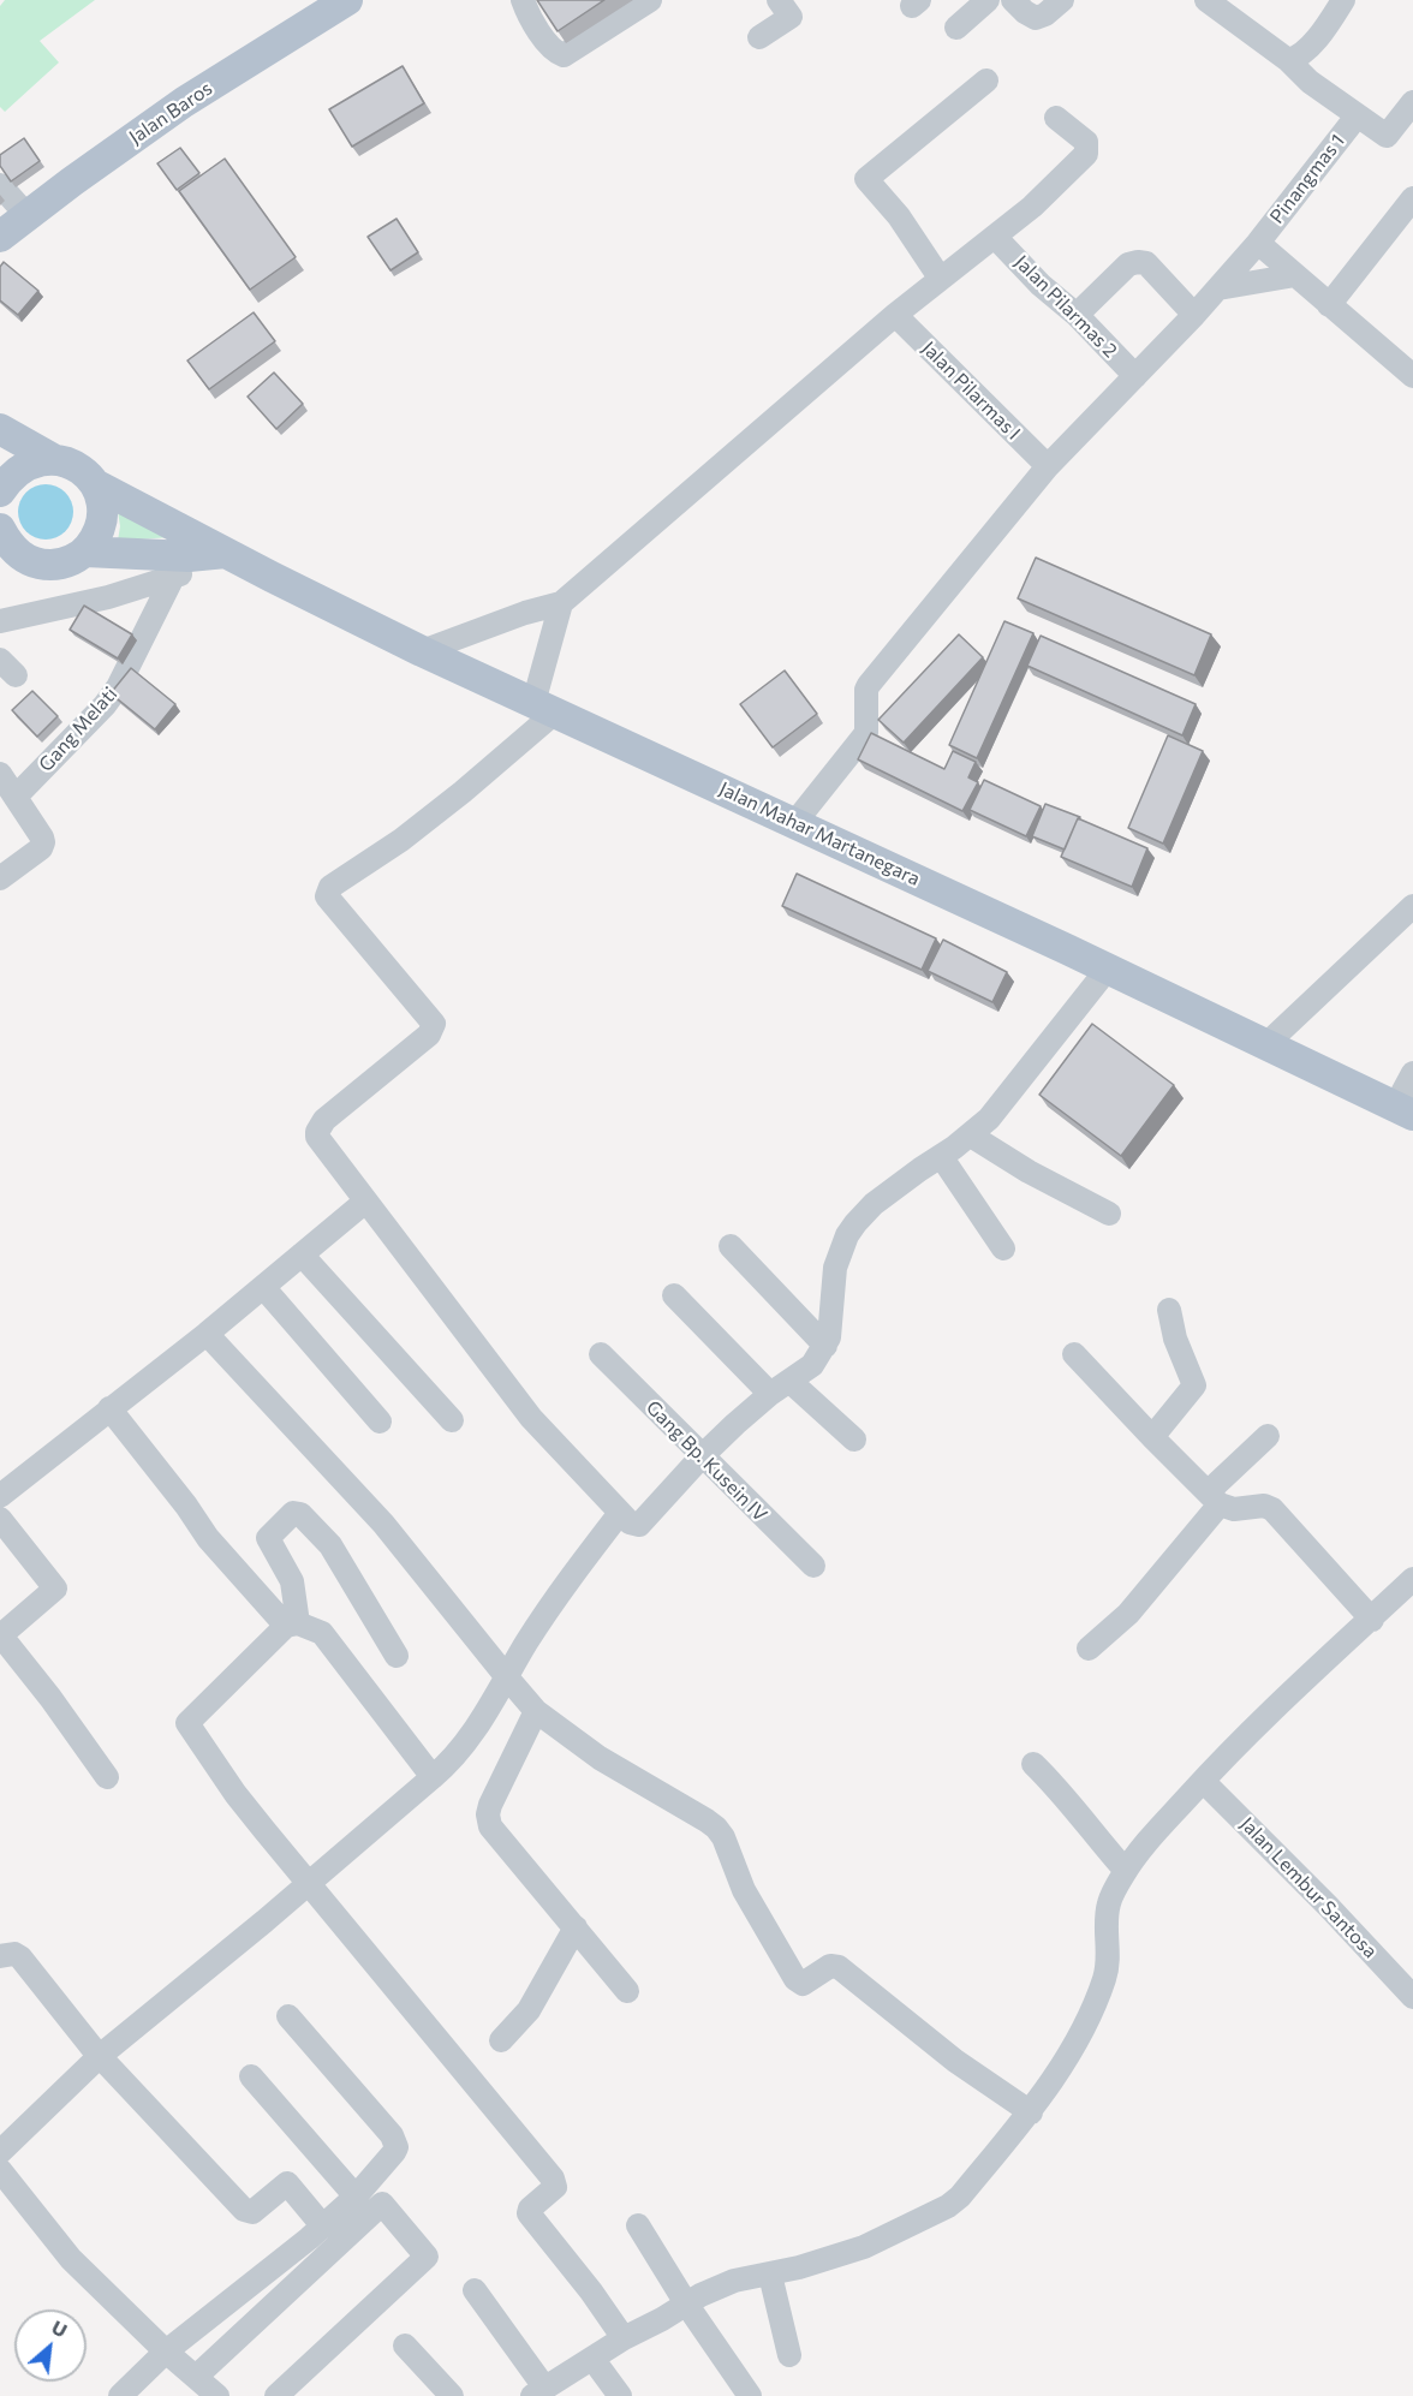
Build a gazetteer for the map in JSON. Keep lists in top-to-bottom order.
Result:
{
  "streets": {
    "main road": ["Jalan Baros", "Jalan Mahar Martanegara"],
    "street": [
      "Pinangmas 1",
      "Jalan Pilarmas 2",
      "Jalan Pilarmas I",
      "Gang Melati",
      "Gang Bp. Kusein IV",
      "Jalan Lembur Santosa"
    ]
  },
  "crossings": [
    ["Pinangmas 1", "Jalan Pilarmas 2"],
    ["Pinangmas 1", "Jalan Pilarmas I"],
    ["Pinangmas 1", "Jalan Mahar Martanegara"]
  ],
  "north": "top right"
}
